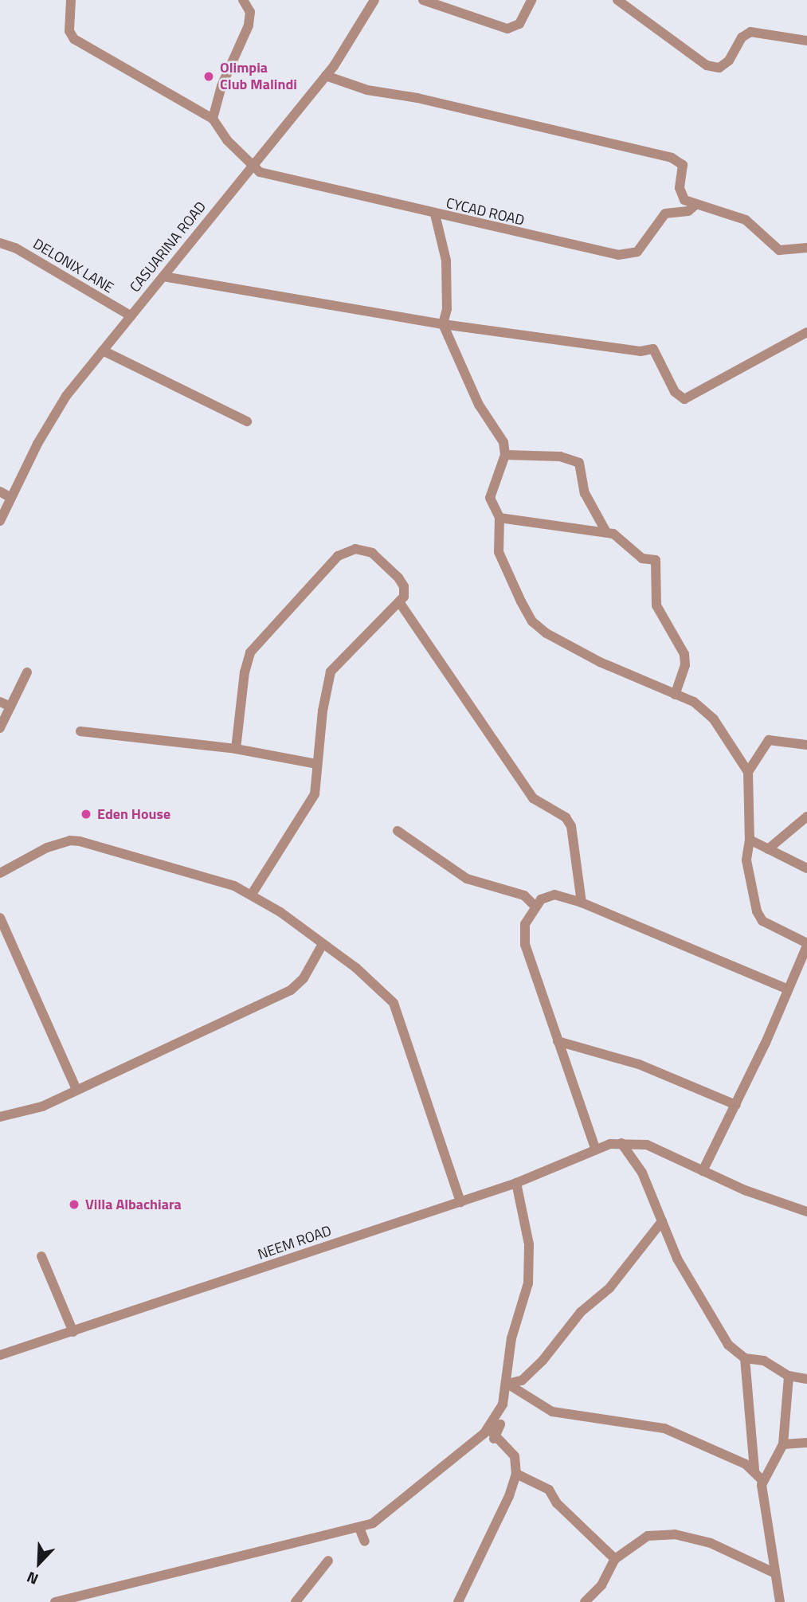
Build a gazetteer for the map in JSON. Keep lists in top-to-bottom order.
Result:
{
  "streets": {
    "street": [
      "CYCAD ROAD",
      "CASUARINA ROAD",
      "DELONIX LANE",
      "NEEM ROAD"
    ]
  },
  "crossings": [
    ["CYCAD ROAD", "CASUARINA ROAD"],
    ["CASUARINA ROAD", "DELONIX LANE"]
  ],
  "places": ["Olimpia Club Malindi", "Eden House", "Villa Albachiara"],
  "north": "bottom left"
}
